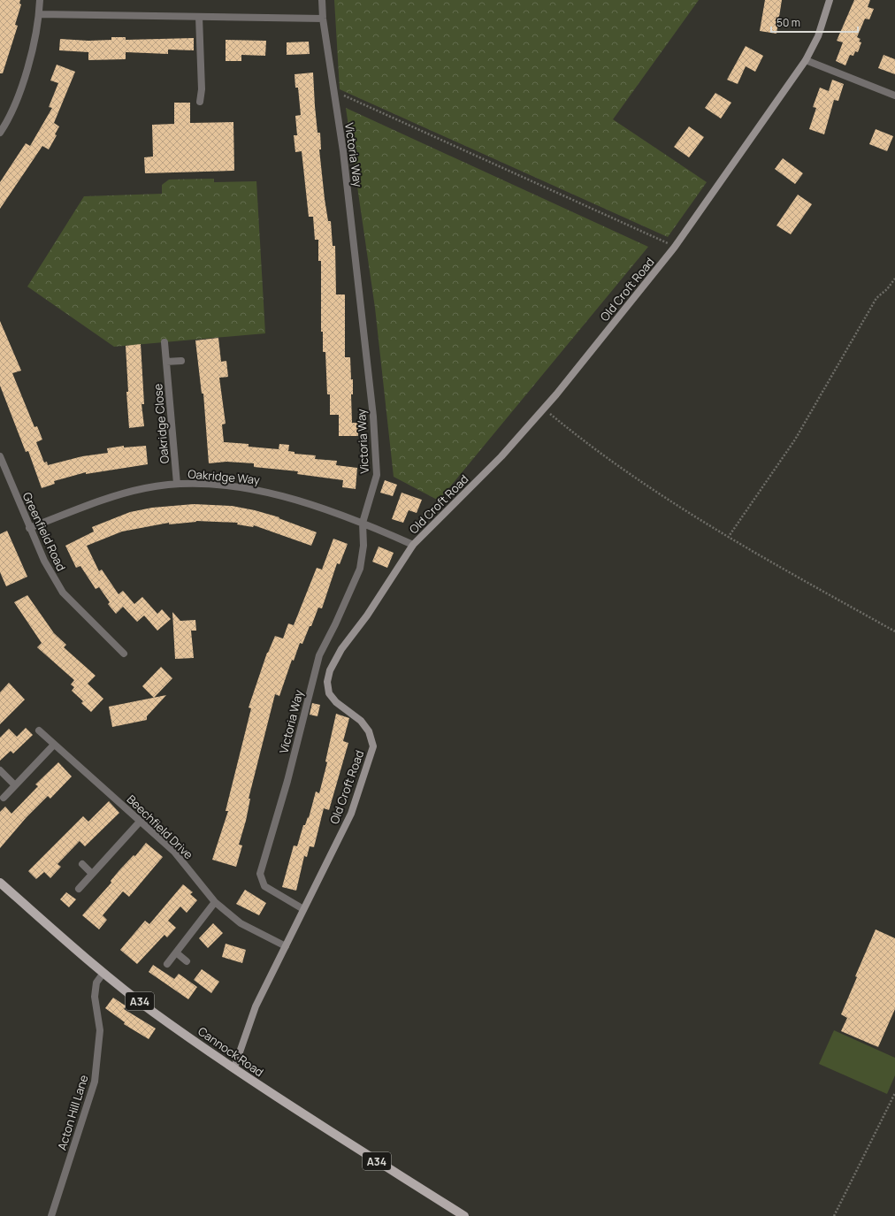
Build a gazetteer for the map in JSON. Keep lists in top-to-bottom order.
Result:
{
  "streets": {
    "main road": ["A34", "Cannock Road"],
    "street": [
      "Victoria Way",
      "Old Croft Road",
      "Oakridge Close",
      "Oakridge Way",
      "Greenfield Road",
      "Beechfield Drive",
      "Acton Hill Lane"
    ]
  },
  "crossings": [
    ["Victoria Way", "Old Croft Road"],
    ["Victoria Way", "Oakridge Way"],
    ["Old Croft Road", "Oakridge Way"],
    ["Old Croft Road", "Beechfield Drive"],
    ["Old Croft Road", "Cannock Road"],
    ["Oakridge Close", "Oakridge Way"],
    ["Oakridge Way", "Greenfield Road"],
    ["Cannock Road", "Acton Hill Lane"]
  ],
  "scale_bar": "50 m"
}
